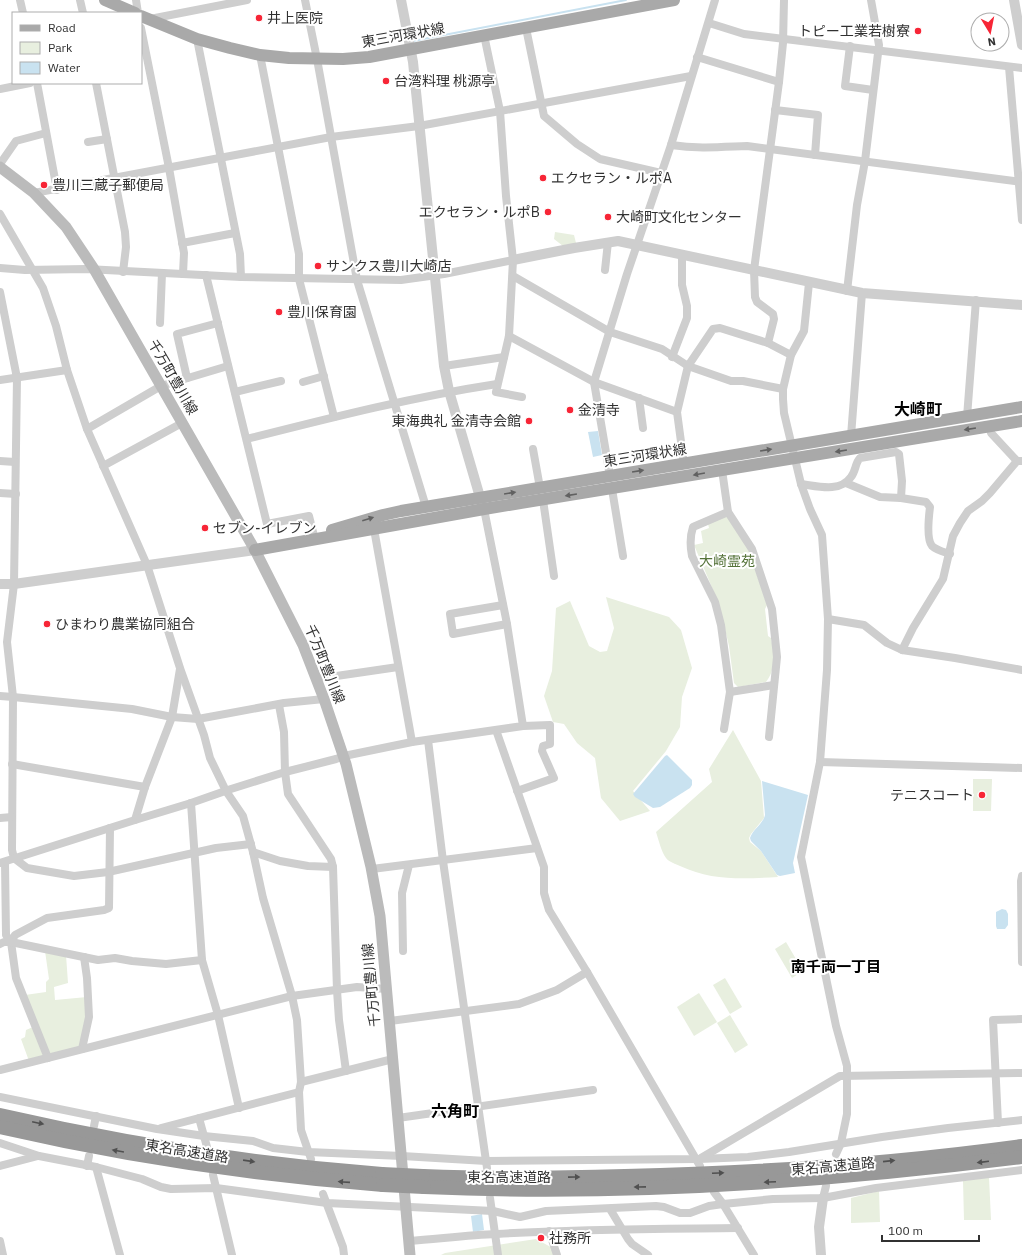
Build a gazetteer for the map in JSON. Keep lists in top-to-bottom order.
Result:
{
  "streets": {
    "highway": ["東名高速道路"],
    "main road": ["東三河環状線", "千万町豊川線"]
  },
  "crossings": [
    ["東三河環状線", "千万町豊川線"]
  ],
  "districts": ["大崎町", "南千両一丁目", "六角町"],
  "parks": ["大崎霊苑"],
  "places": [
    "井上医院",
    "トピー工業若樹寮",
    "台湾料理 桃源亭",
    "エクセラン・ルポA",
    "豊川三蔵子郵便局",
    "エクセラン・ルポB",
    "大崎町文化センター",
    "サンクス豊川大崎店",
    "豊川保育園",
    "金清寺",
    "東海典礼 金清寺会館",
    "セブン-イレブン",
    "ひまわり農業協同組合",
    "テニスコート",
    "社務所"
  ],
  "legend": ["Road", "Park", "Water"],
  "scale_bar": "100 m",
  "north": "bottom"
}
